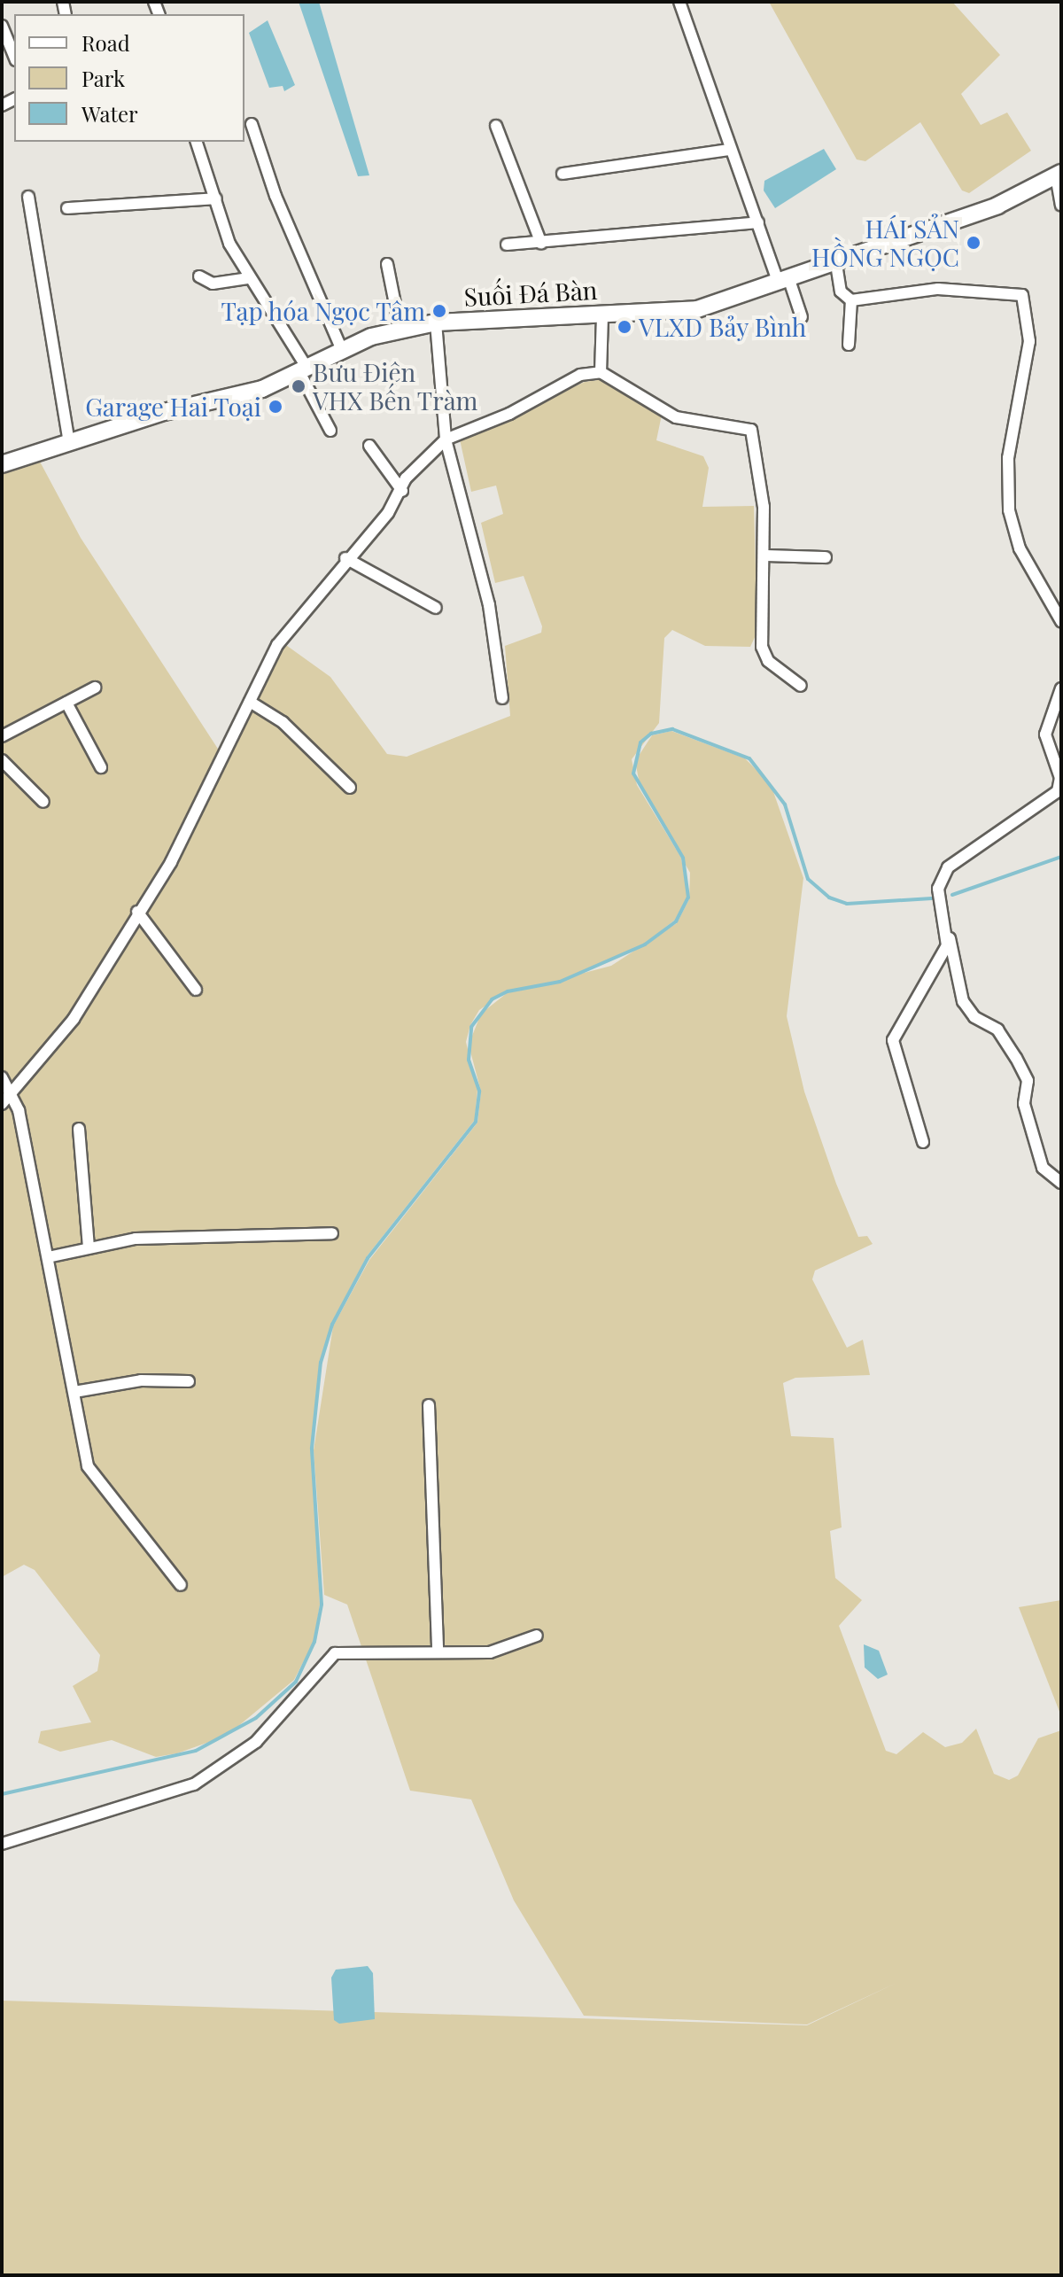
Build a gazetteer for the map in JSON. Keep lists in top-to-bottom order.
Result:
{
  "streets": {
    "street": ["Suối Đá Bàn"]
  },
  "places": [
    "HÁI SẢN HỒNG NGỌC",
    "Tạp hóa Ngọc Tâm",
    "VLXD Bảy Bình",
    "Bưu Điện VHX Bến Tràm",
    "Garage Hai Toại"
  ],
  "legend": ["Road", "Park", "Water"]
}
